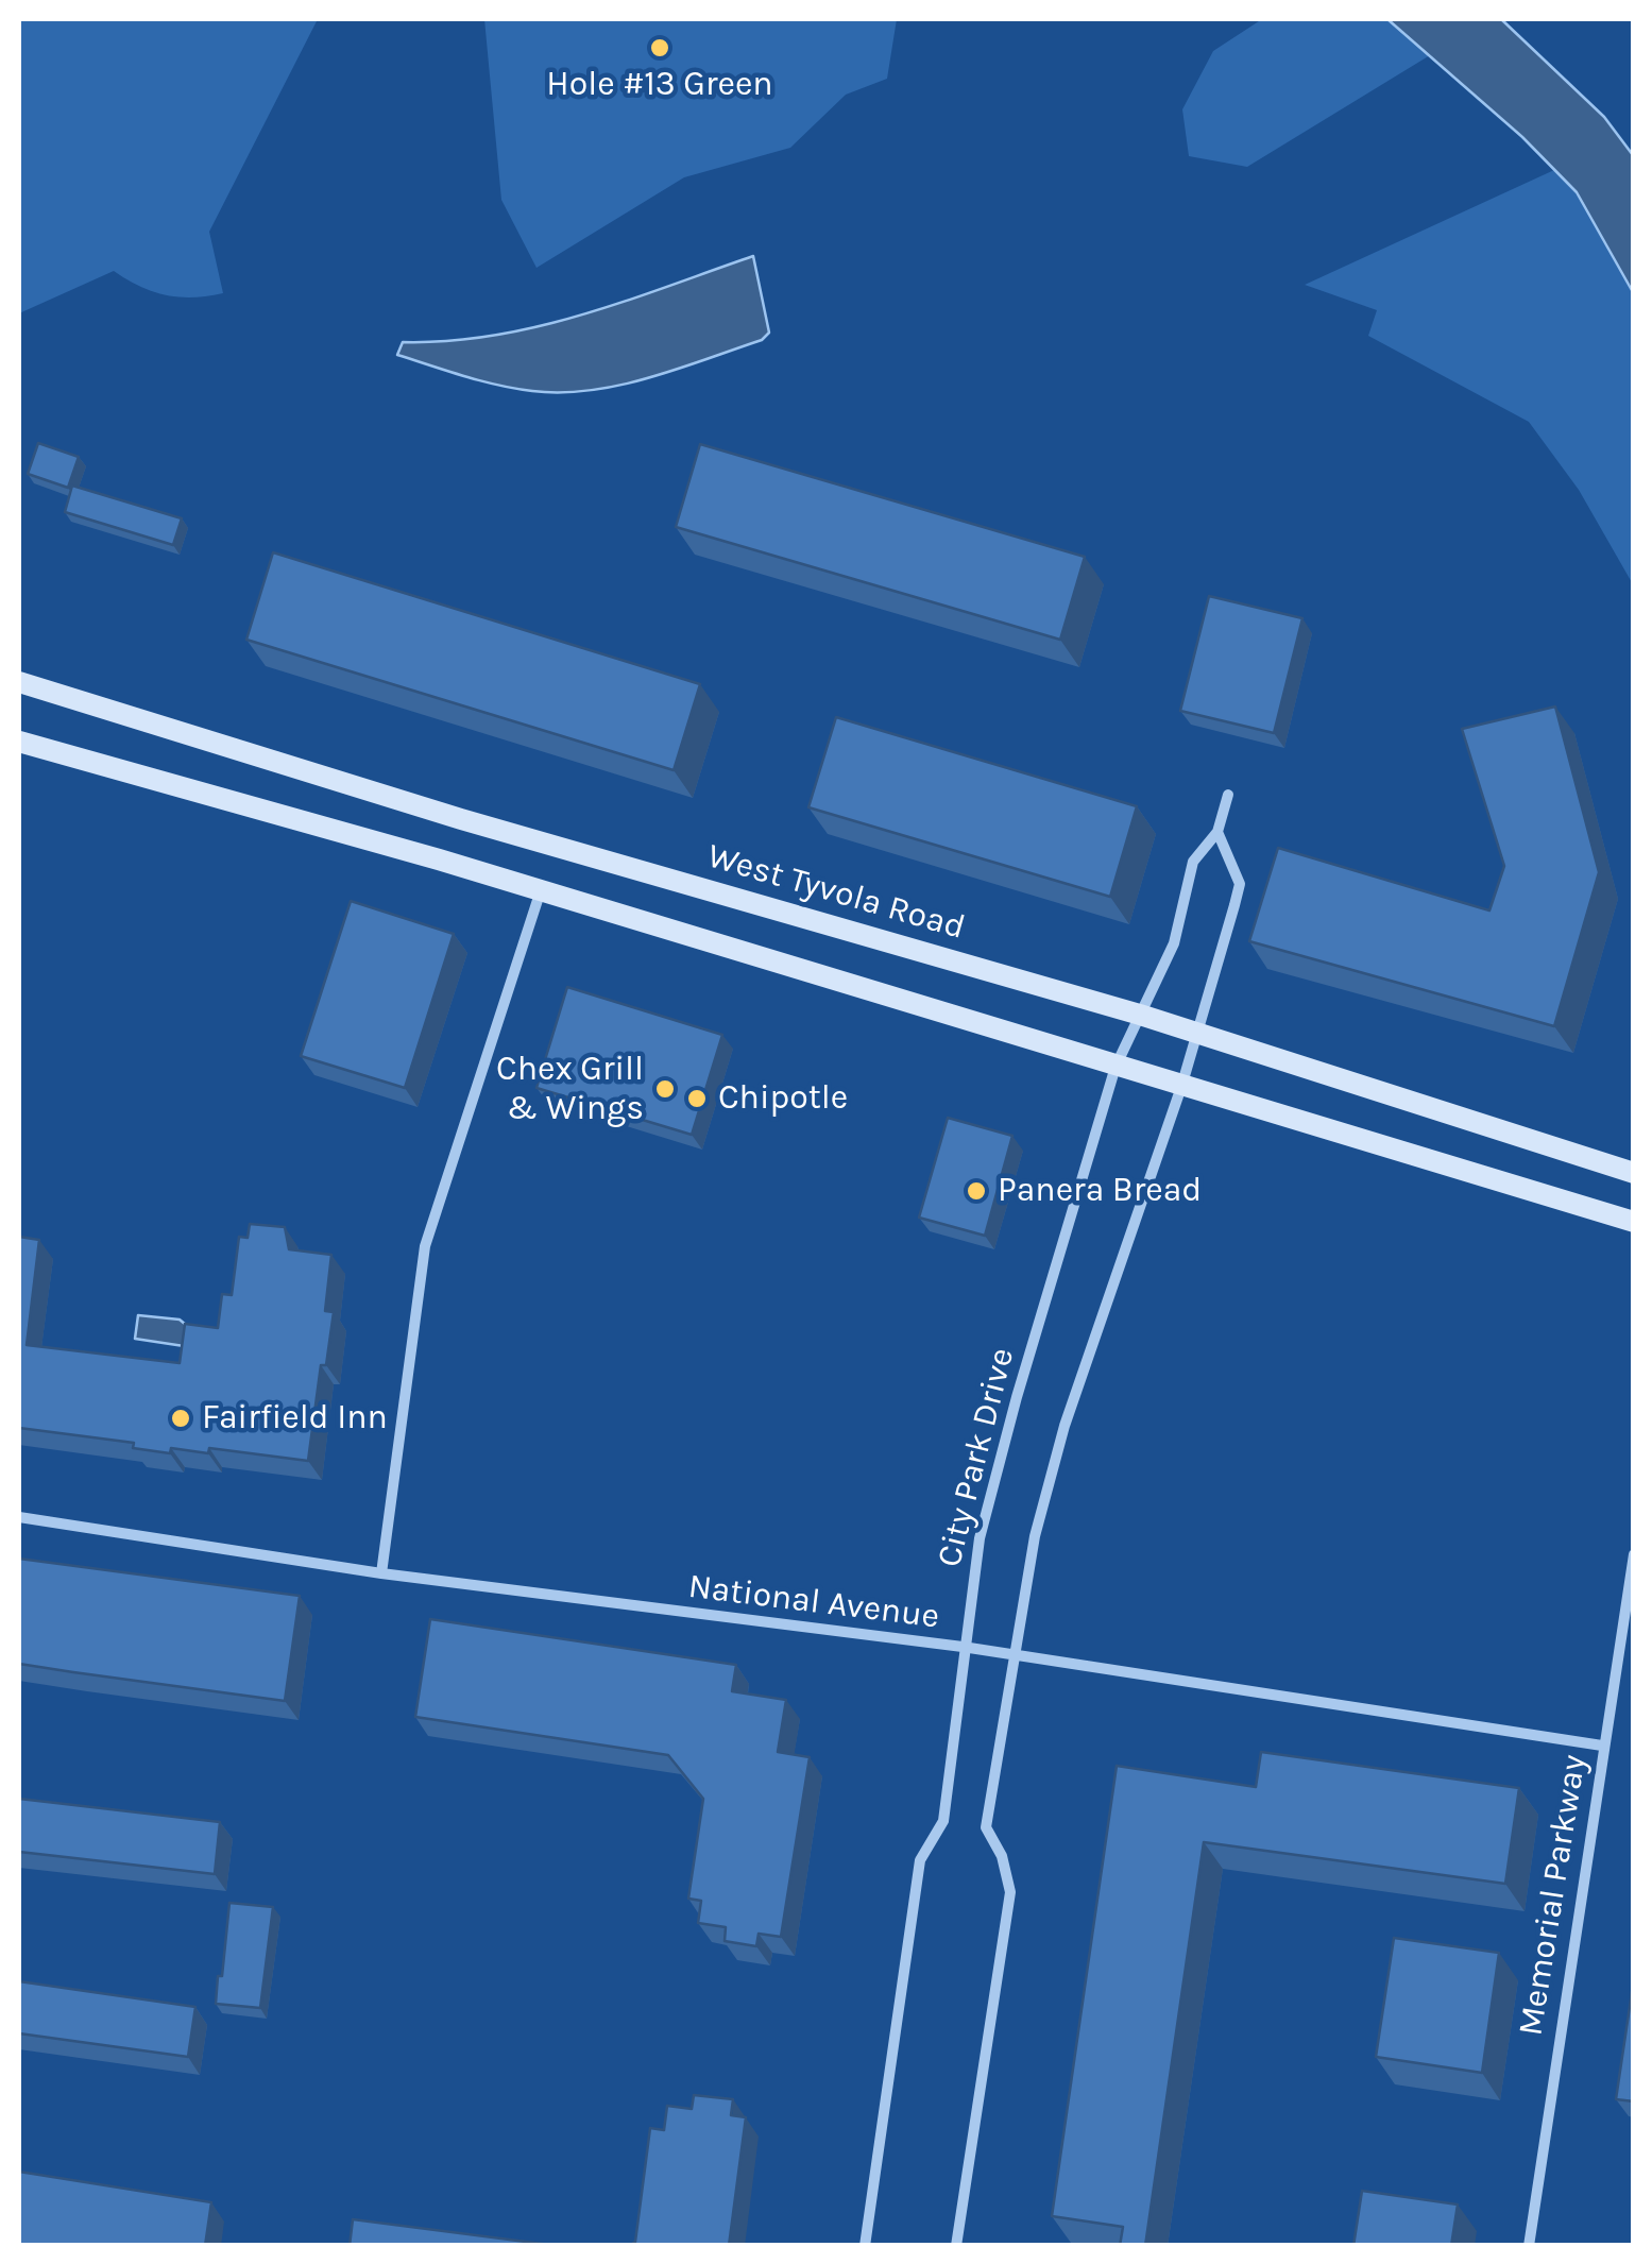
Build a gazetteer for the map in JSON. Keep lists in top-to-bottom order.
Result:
{
  "streets": {
    "main road": ["West Tyvola Road"],
    "street": ["City Park Drive", "National Avenue", "Memorial Parkway"]
  },
  "crossings": [
    ["West Tyvola Road", "City Park Drive"],
    ["City Park Drive", "National Avenue"],
    ["National Avenue", "Memorial Parkway"]
  ],
  "places": [
    "Hole #13 Green",
    "Chex Grill & Wings",
    "Chipotle",
    "Panera Bread",
    "Fairfield Inn"
  ]
}
